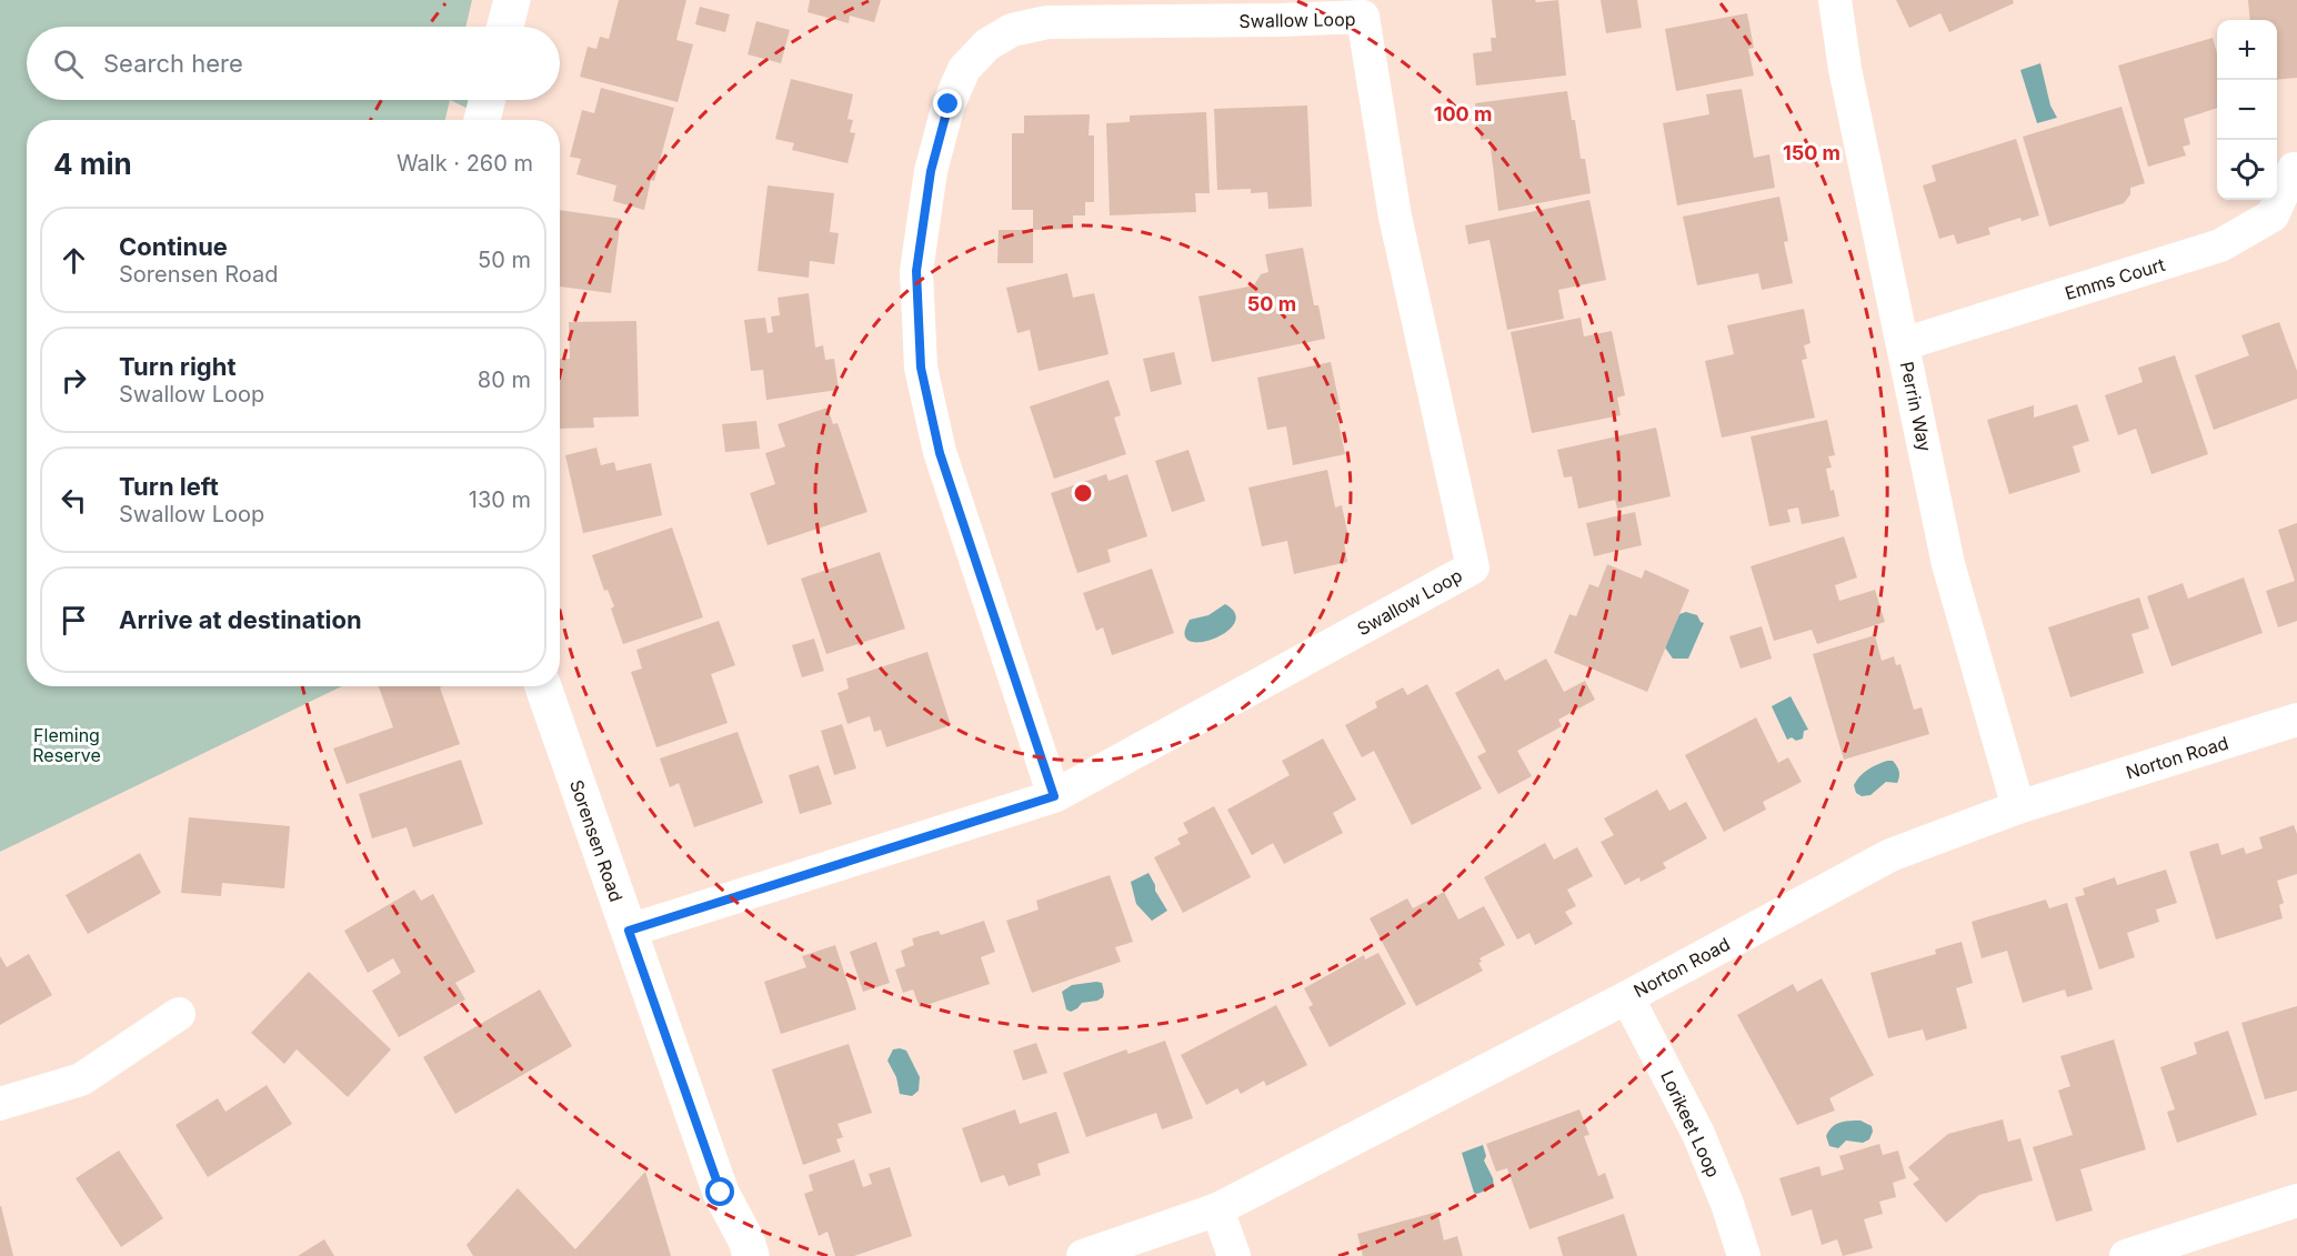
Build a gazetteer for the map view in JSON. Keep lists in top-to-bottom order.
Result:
{
  "streets": {
    "street": [
      "Swallow Loop",
      "Emms Court",
      "Perrin Way",
      "Norton Road",
      "Sorensen Road",
      "Lorikeet Loop"
    ]
  },
  "crossings": [
    ["Swallow Loop", "Sorensen Road"],
    ["Emms Court", "Perrin Way"],
    ["Perrin Way", "Norton Road"],
    ["Norton Road", "Lorikeet Loop"]
  ],
  "parks": ["Fleming Reserve"],
  "page": {
    "map_buttons": ["+", "−"],
    "search": "Search here",
    "heading": ["4 min", "Walk · 260 m"],
    "list": [
      ["Continue", "Sorensen Road", "50 m"],
      ["Turn right", "Swallow Loop", "80 m"],
      ["Turn left", "Swallow Loop", "130 m"],
      "Arrive at destination"
    ]
  },
  "rings": ["100 m", "150 m", "50 m"]
}
